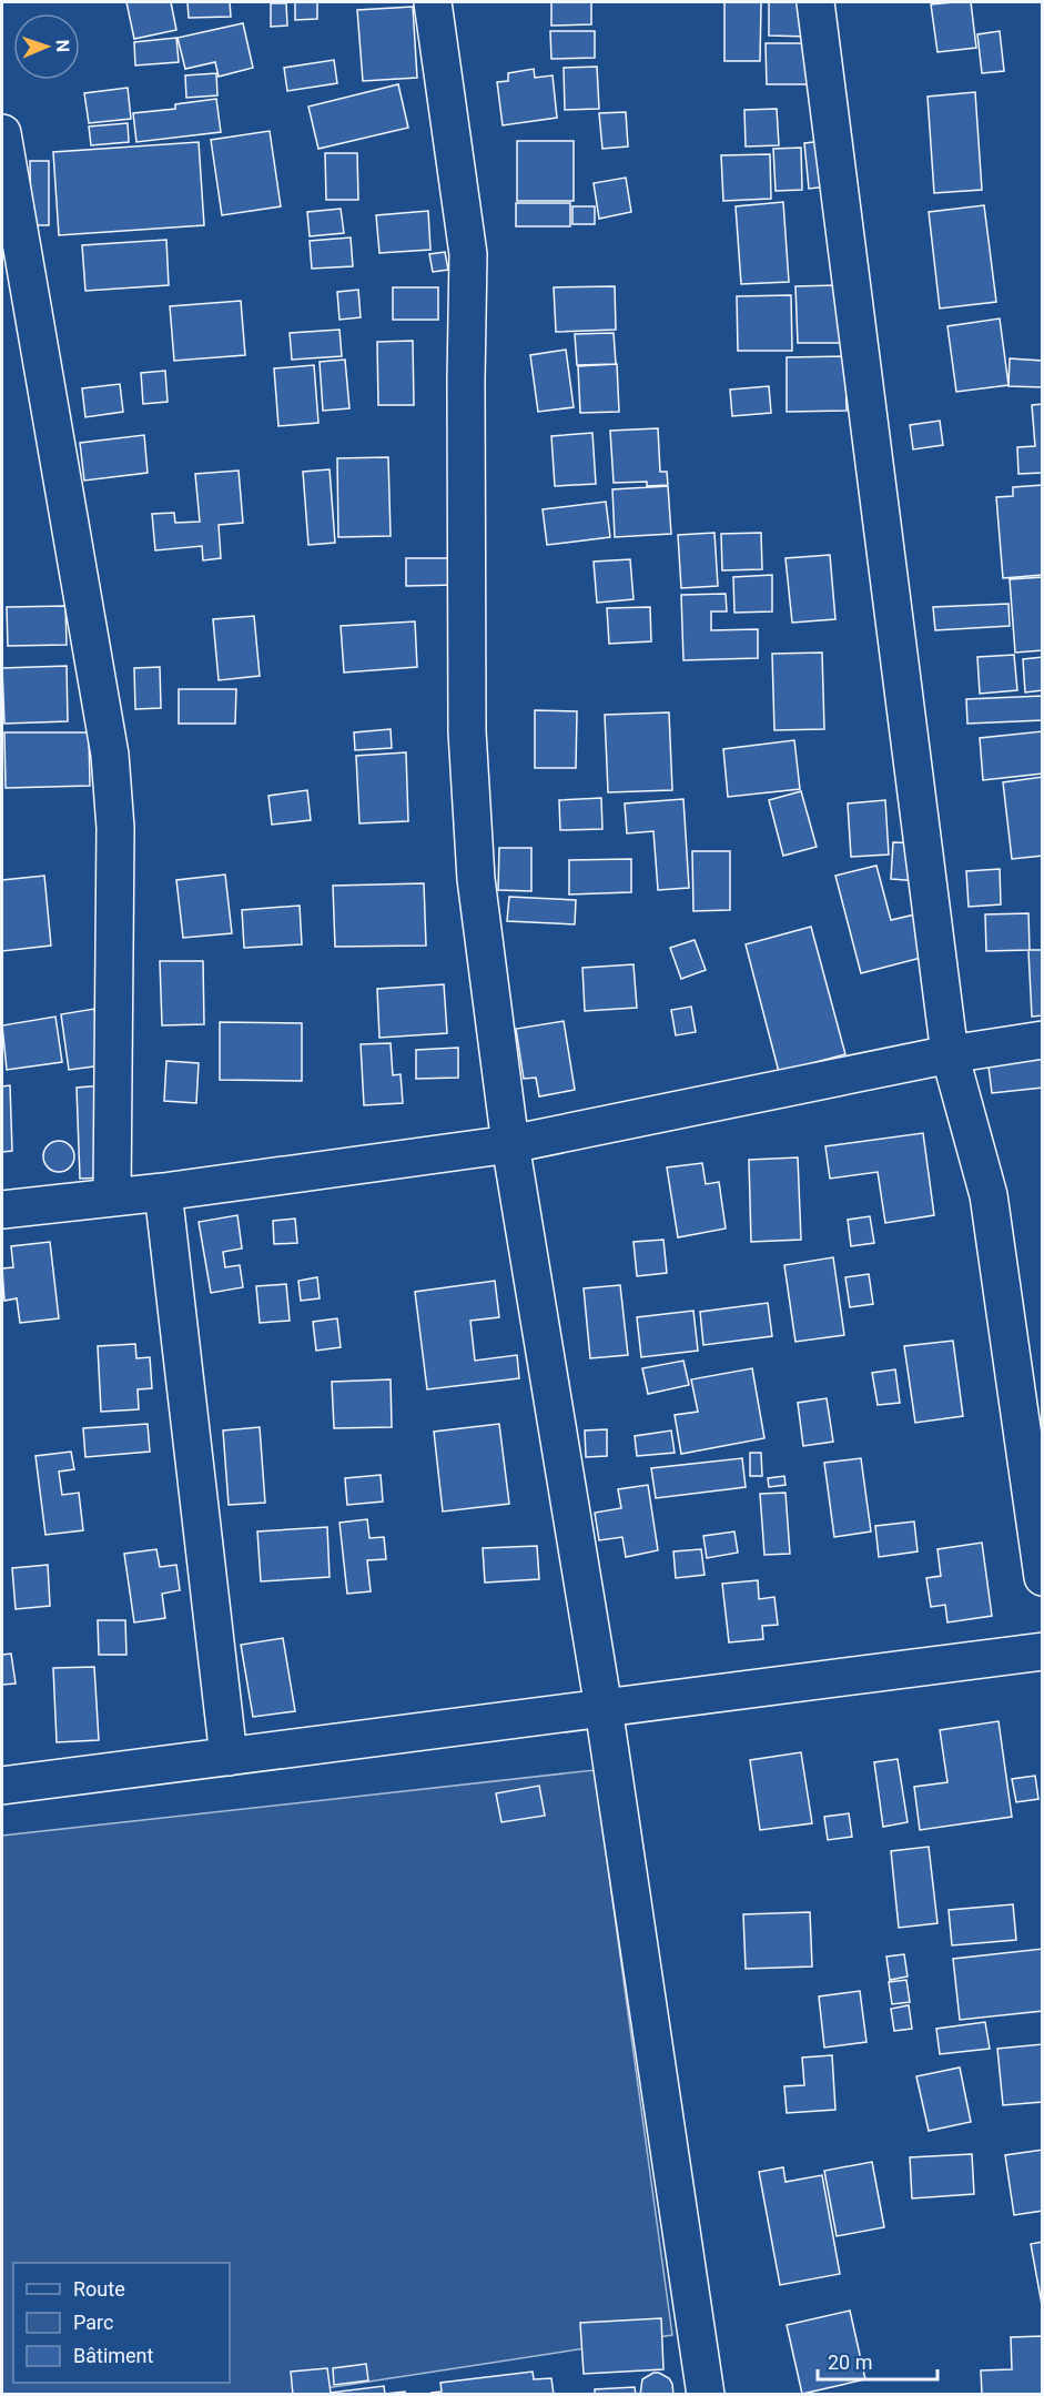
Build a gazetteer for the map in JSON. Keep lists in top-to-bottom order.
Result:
{
  "legend": ["Route", "Parc", "Bâtiment"],
  "scale_bar": "20 m",
  "north": "right"
}
